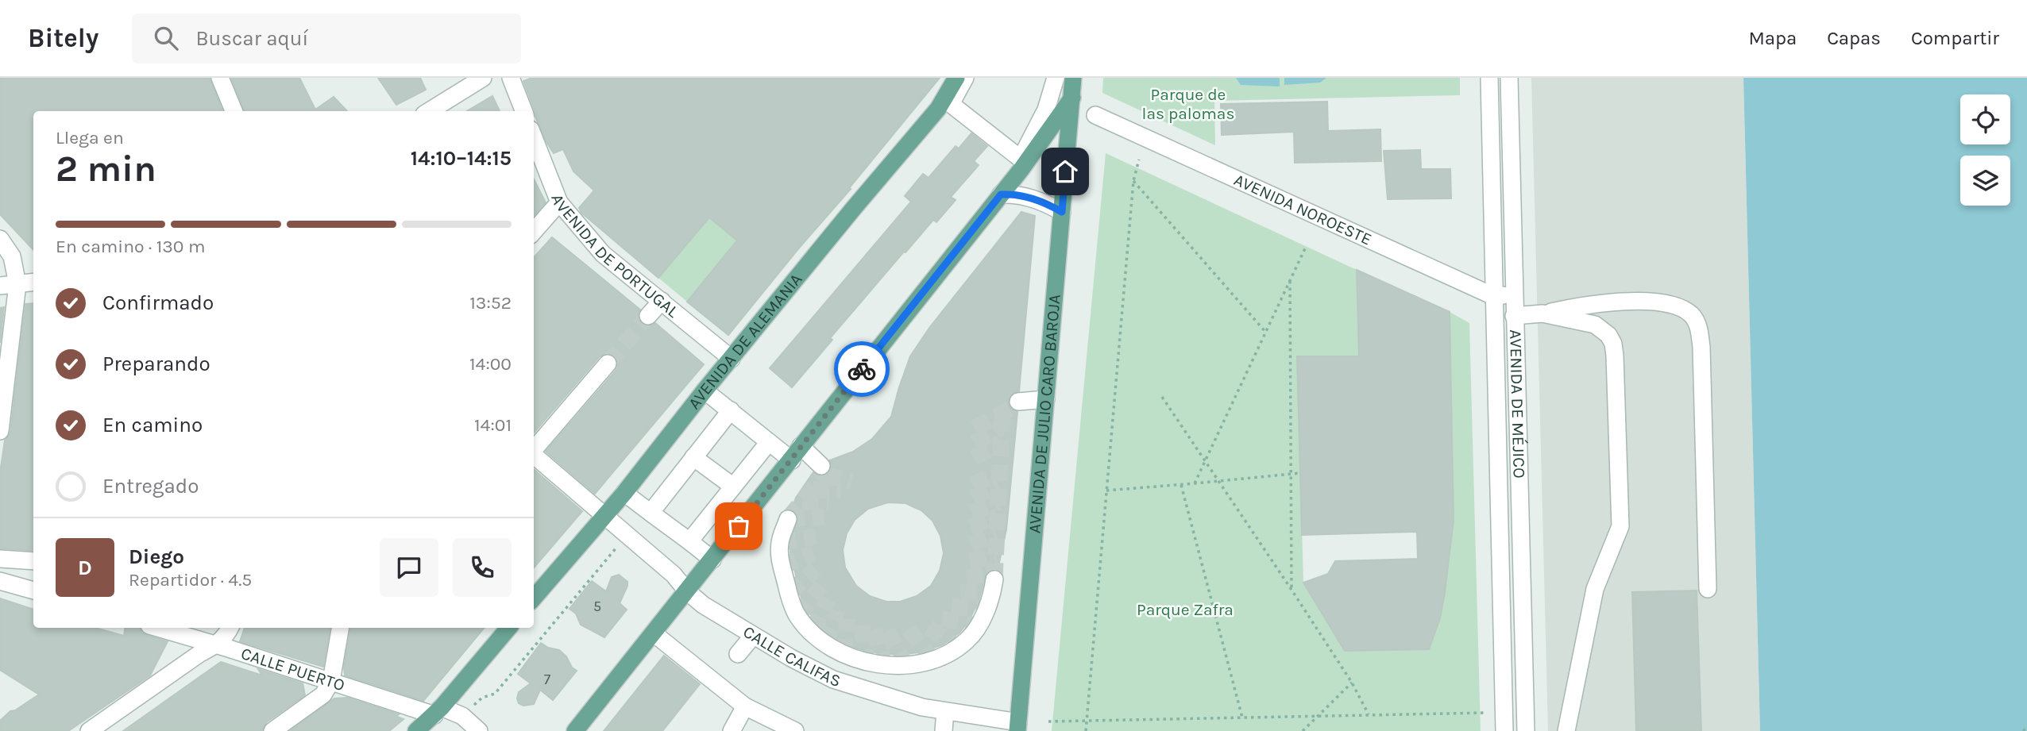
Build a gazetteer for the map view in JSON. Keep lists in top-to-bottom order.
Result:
{
  "streets": {
    "main road": ["AVENIDA DE ALEMANIA", "AVENIDA DE JULIO CARO BAROJA"],
    "street": [
      "AVENIDA NOROESTE",
      "AVENIDA DE PORTUGAL",
      "AVENIDA DE MÉJICO",
      "CALLE CALIFAS",
      "CALLE PUERTO"
    ]
  },
  "crossings": [
    ["AVENIDA NOROESTE", "AVENIDA DE MÉJICO"],
    ["AVENIDA DE PORTUGAL", "AVENIDA DE ALEMANIA"],
    ["AVENIDA DE ALEMANIA", "CALLE CALIFAS"],
    ["AVENIDA DE JULIO CARO BAROJA", "CALLE CALIFAS"]
  ],
  "parks": ["Parque de las palomas", "Parque Zafra"],
  "house_numbers": ["5", "7"],
  "page": {
    "header": "Bitely",
    "search": "Buscar aquí",
    "nav": ["Mapa", "Capas", "Compartir"],
    "heading": ["2 min", "Llega en", "14:10–14:15"],
    "panel": ["Diego", "Repartidor · 4.5"],
    "bar": "En camino · 130 m",
    "list": [
      ["Confirmado", "13:52"],
      ["Preparando", "14:00"],
      ["En camino", "14:01"],
      "Entregado"
    ],
    "round": "D"
  }
}
